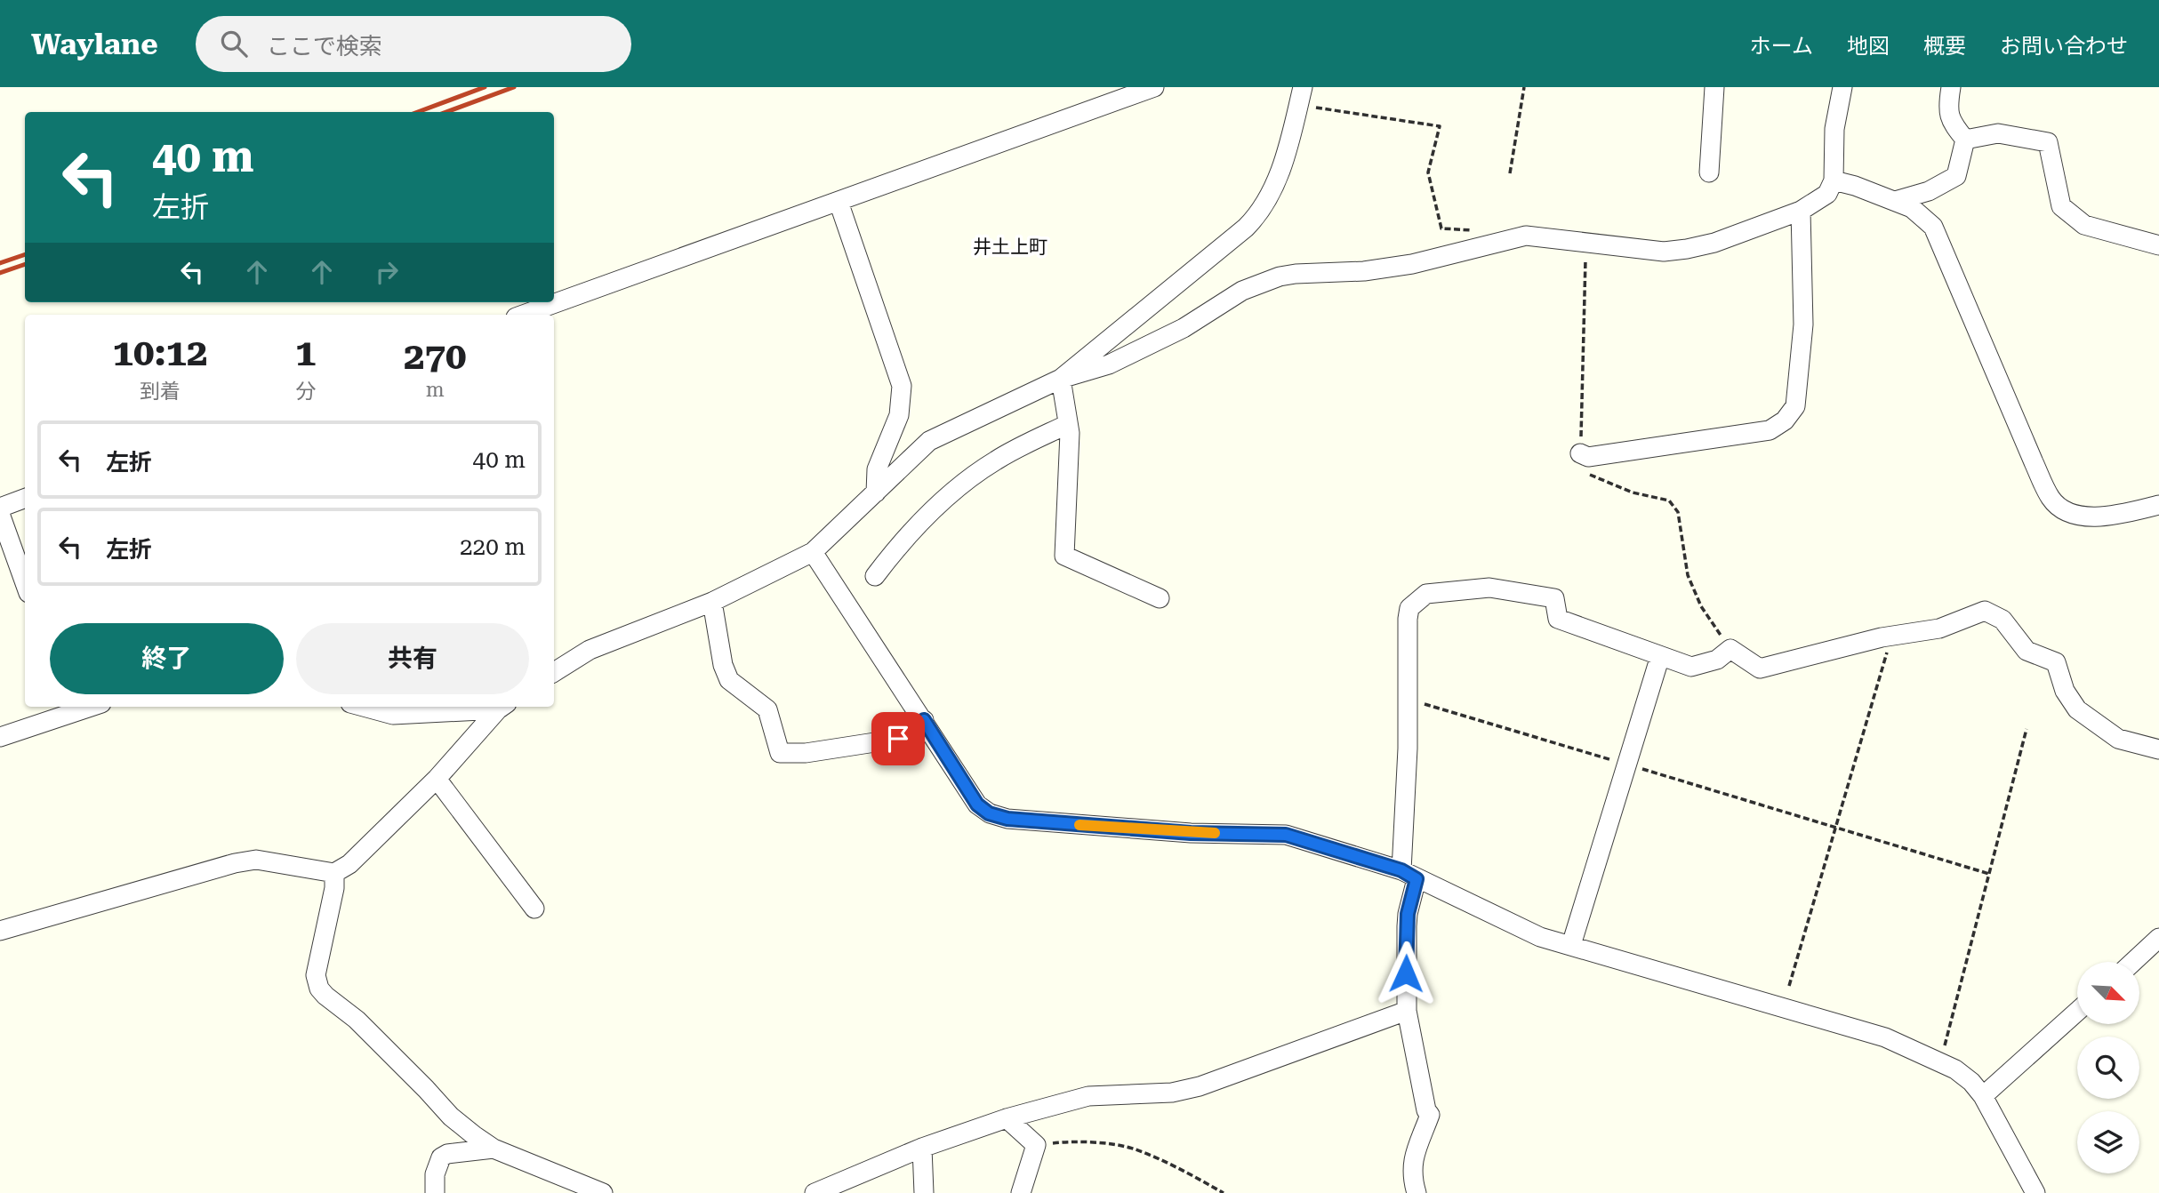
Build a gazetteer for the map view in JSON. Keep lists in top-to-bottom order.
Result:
{
  "districts": ["井土上町"],
  "north": "bottom right",
  "page": {
    "header": "Waylane",
    "search": "ここで検索",
    "nav": [
      "ホーム",
      "地図",
      "概要",
      "お問い合わせ"
    ],
    "turn": ["40 m", "左折"],
    "eta": [
      "10:12",
      "到着",
      "1",
      "分",
      "270",
      "m"
    ],
    "list": [
      {
        "name": "左折",
        "value": "40 m"
      },
      {
        "name": "左折",
        "value": "220 m"
      }
    ],
    "buttons": ["終了", "共有"]
  }
}
